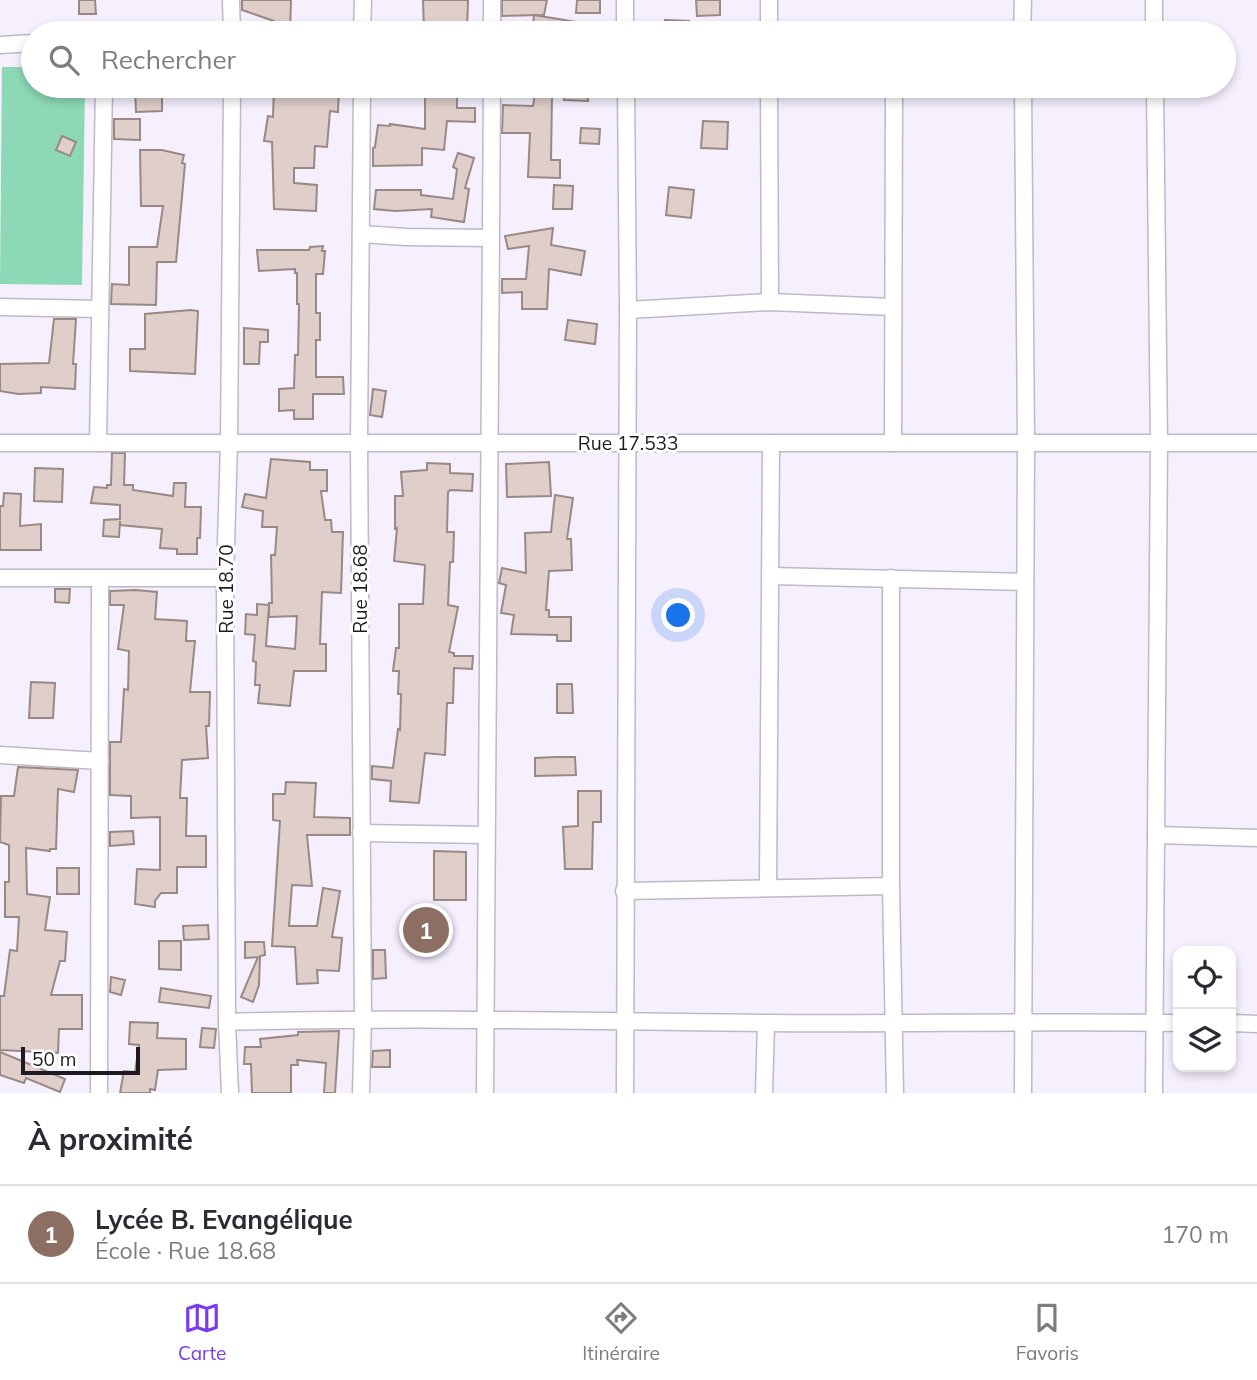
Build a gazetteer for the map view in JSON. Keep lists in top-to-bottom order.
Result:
{
  "streets": {
    "street": ["Rue 17.533", "Rue 18.70", "Rue 18.68"]
  },
  "crossings": [
    ["Rue 17.533", "Rue 18.70"],
    ["Rue 17.533", "Rue 18.68"]
  ],
  "scale_bar": "50 m",
  "page": {
    "search": "Rechercher",
    "pins": "1",
    "scale": "50 m",
    "heading": "À proximité",
    "list": [
      {
        "mark": "1",
        "name": "Lycée B. Evangélique",
        "note": "École · Rue 18.68",
        "value": "170 m"
      }
    ],
    "nav": ["Carte", "Itinéraire", "Favoris"]
  }
}
